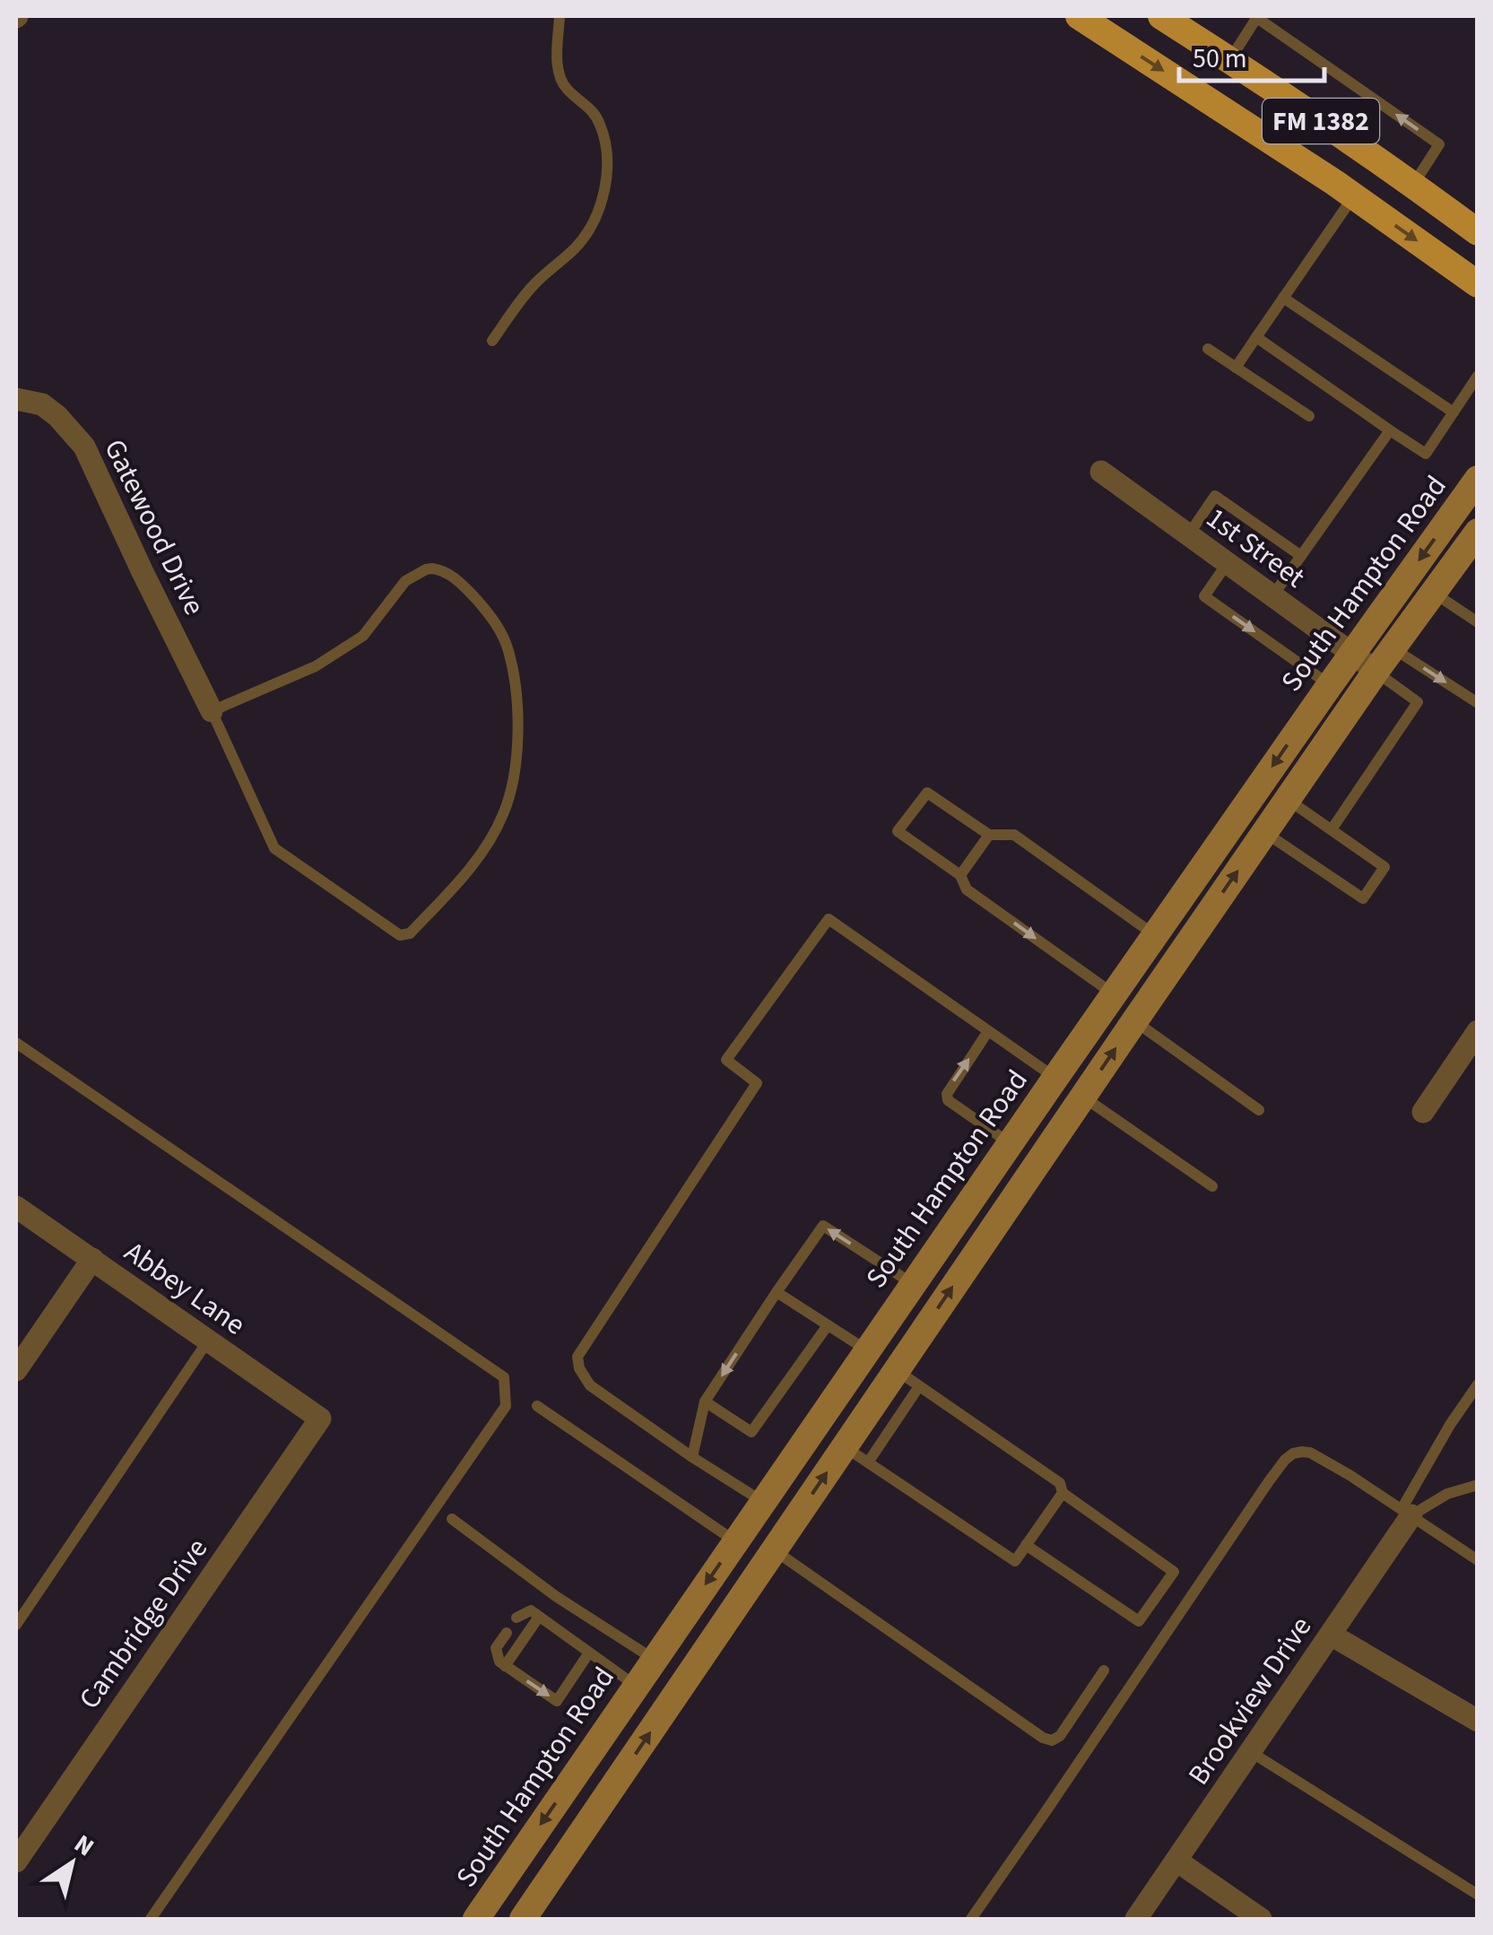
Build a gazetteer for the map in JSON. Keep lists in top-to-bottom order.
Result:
{
  "streets": {
    "main road": ["FM 1382", "South Hampton Road"],
    "street": [
      "Gatewood Drive",
      "1st Street",
      "Abbey Lane",
      "Cambridge Drive",
      "Brookview Drive"
    ]
  },
  "crossings": [
    ["1st Street", "South Hampton Road"],
    ["Abbey Lane", "Cambridge Drive"]
  ],
  "scale_bar": "50 m",
  "north": "top right"
}
